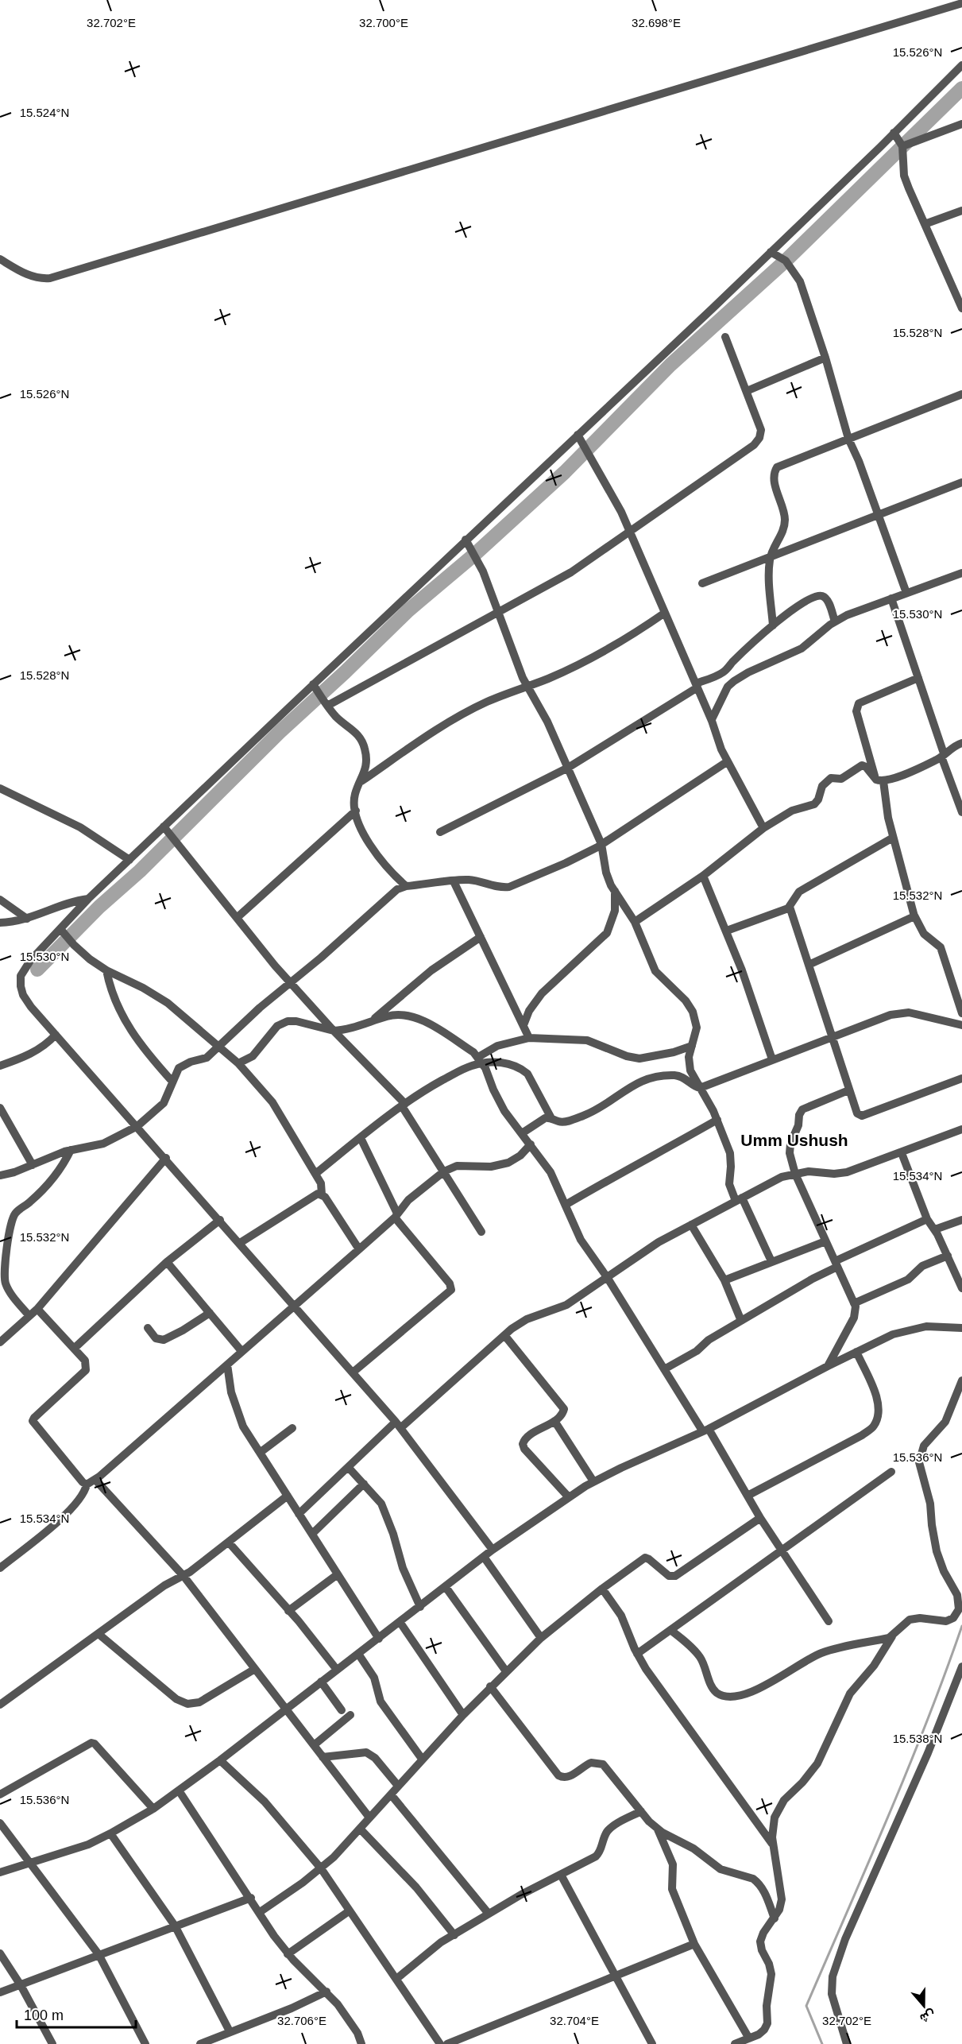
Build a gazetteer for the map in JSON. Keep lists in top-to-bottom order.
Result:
{
  "districts": ["Umm Ushush"],
  "scale_bar": "100 m",
  "north": "bottom",
  "coordinates": [
    "32.700°E",
    "32.698°E",
    "32.702°E",
    "15.526°N",
    "15.524°N",
    "15.528°N",
    "15.530°N",
    "15.532°N",
    "15.534°N",
    "15.536°N",
    "15.538°N",
    "32.706°E",
    "32.704°E"
  ]
}
